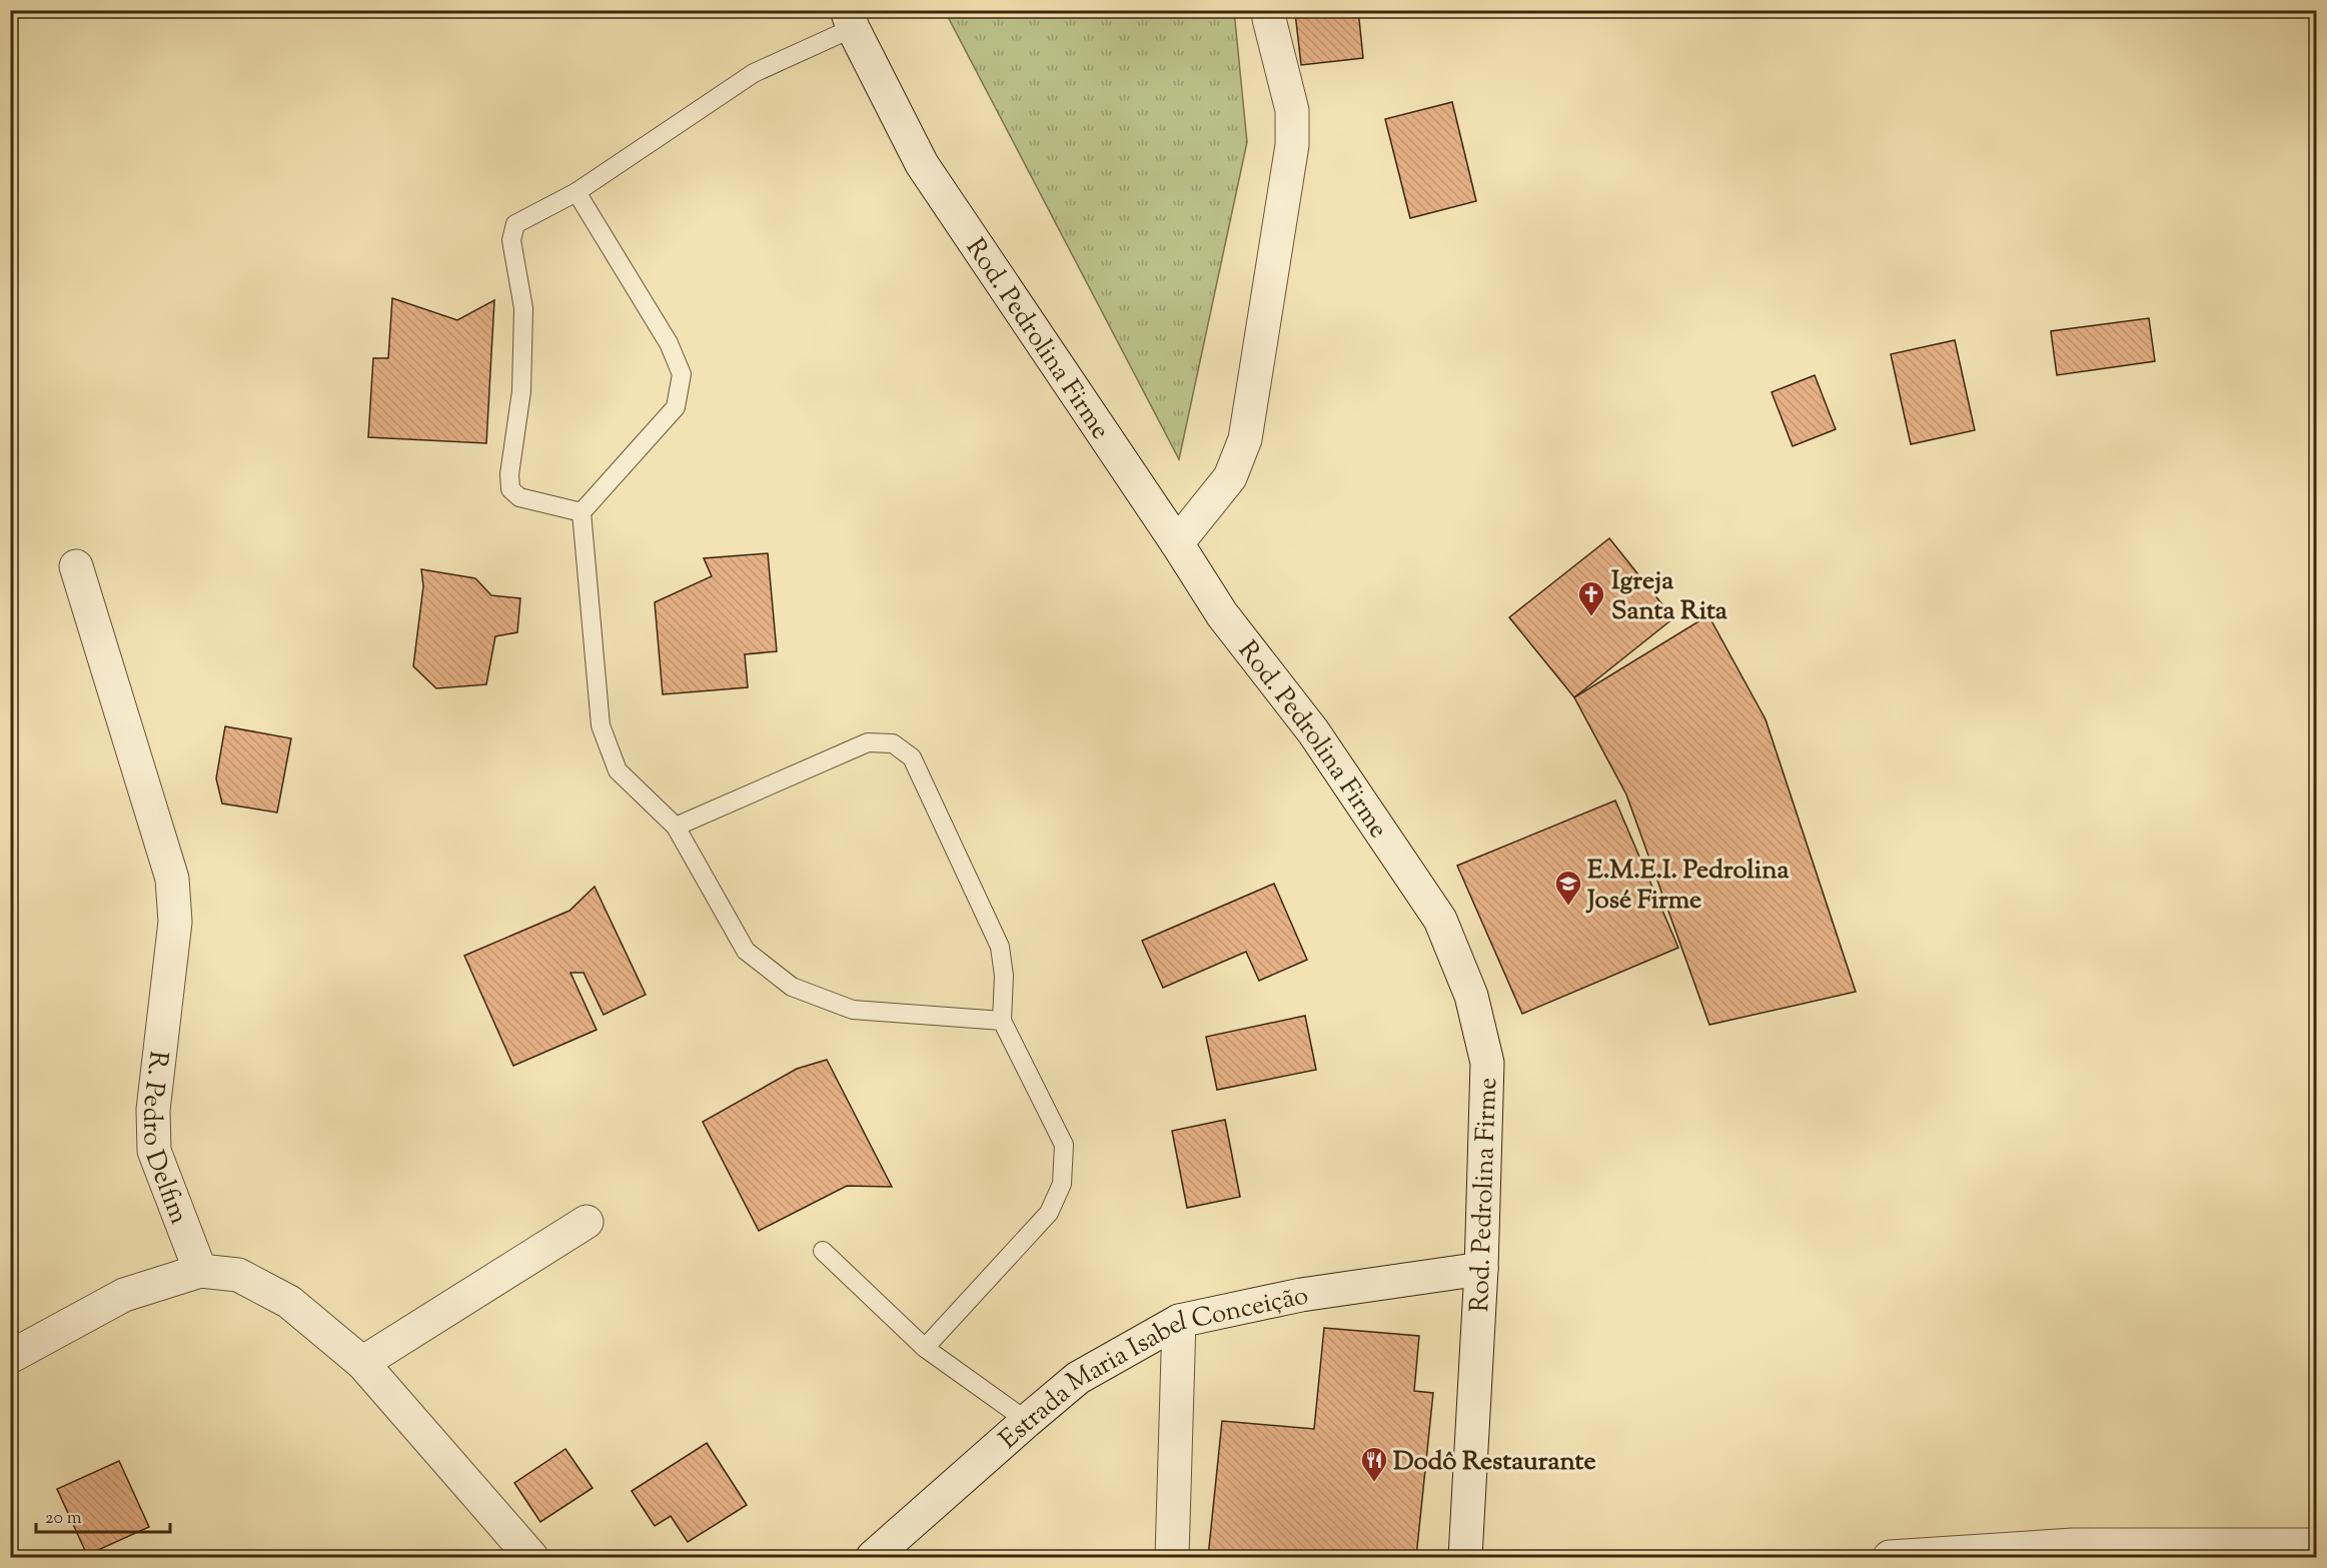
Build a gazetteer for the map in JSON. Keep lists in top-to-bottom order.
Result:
{
  "streets": {
    "street": ["Rod. Pedrolina Firme", "R. Pedro Delfim", "Estrada Maria Isabel Conceição"]
  },
  "crossings": [
    ["Rod. Pedrolina Firme", "Estrada Maria Isabel Conceição"]
  ],
  "places": {
    "church": ["Igreja Santa Rita"],
    "school or university": ["E.M.E.I. Pedrolina José Firme"],
    "restaurant": ["Dodô Restaurante"]
  },
  "scale_bar": "20 m"
}
